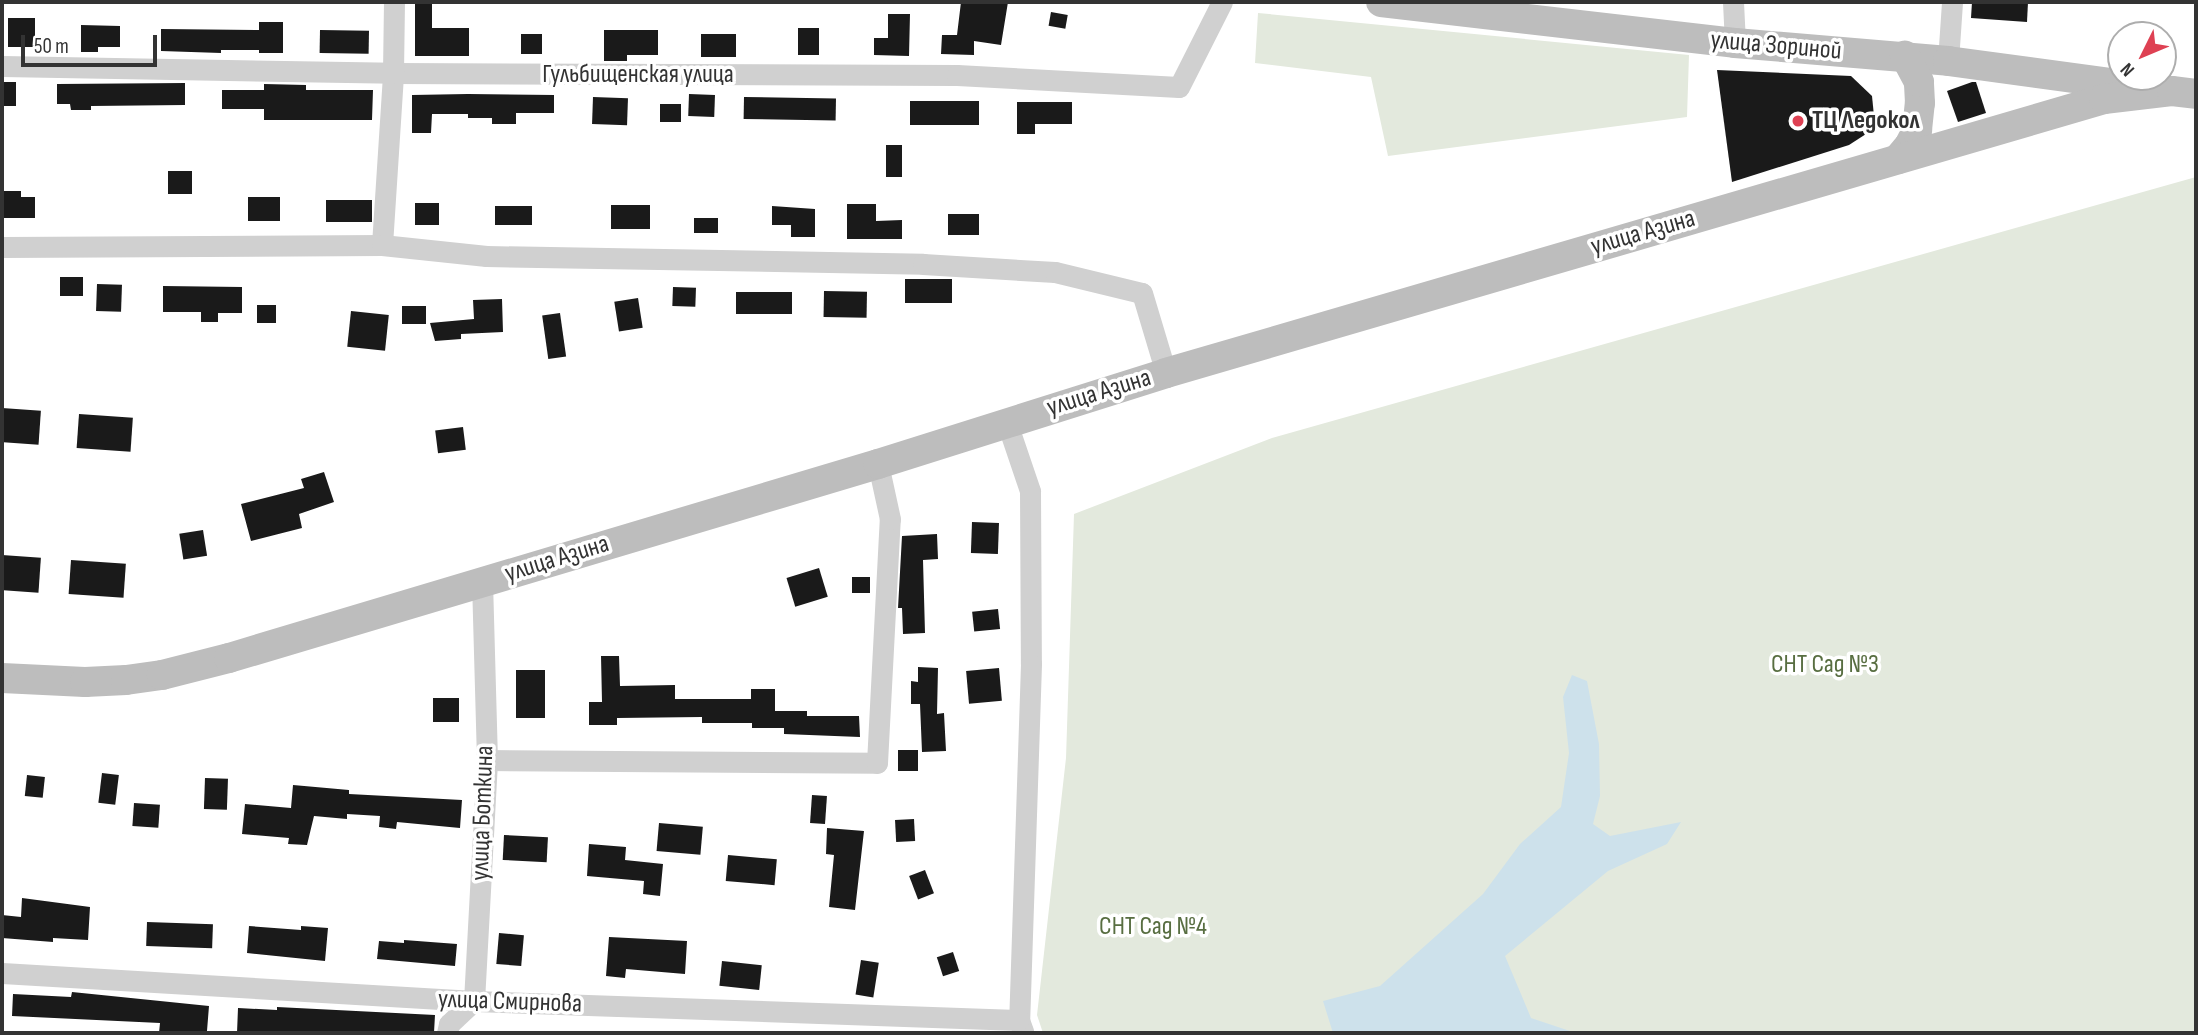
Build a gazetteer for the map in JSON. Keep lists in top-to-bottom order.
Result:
{
  "streets": {
    "main road": ["улица Зориной", "улица Азина"],
    "street": ["Гульбищенская улица", "улица Боткина", "улица Смирнова"]
  },
  "crossings": [
    ["улица Зориной", "улица Азина"],
    ["улица Азина", "улица Боткина"],
    ["улица Боткина", "улица Смирнова"]
  ],
  "parks": ["СНТ Сад №3", "СНТ Сад №4"],
  "places": ["ТЦ Ледокол"],
  "scale_bar": "50 m",
  "north": "bottom left"
}
